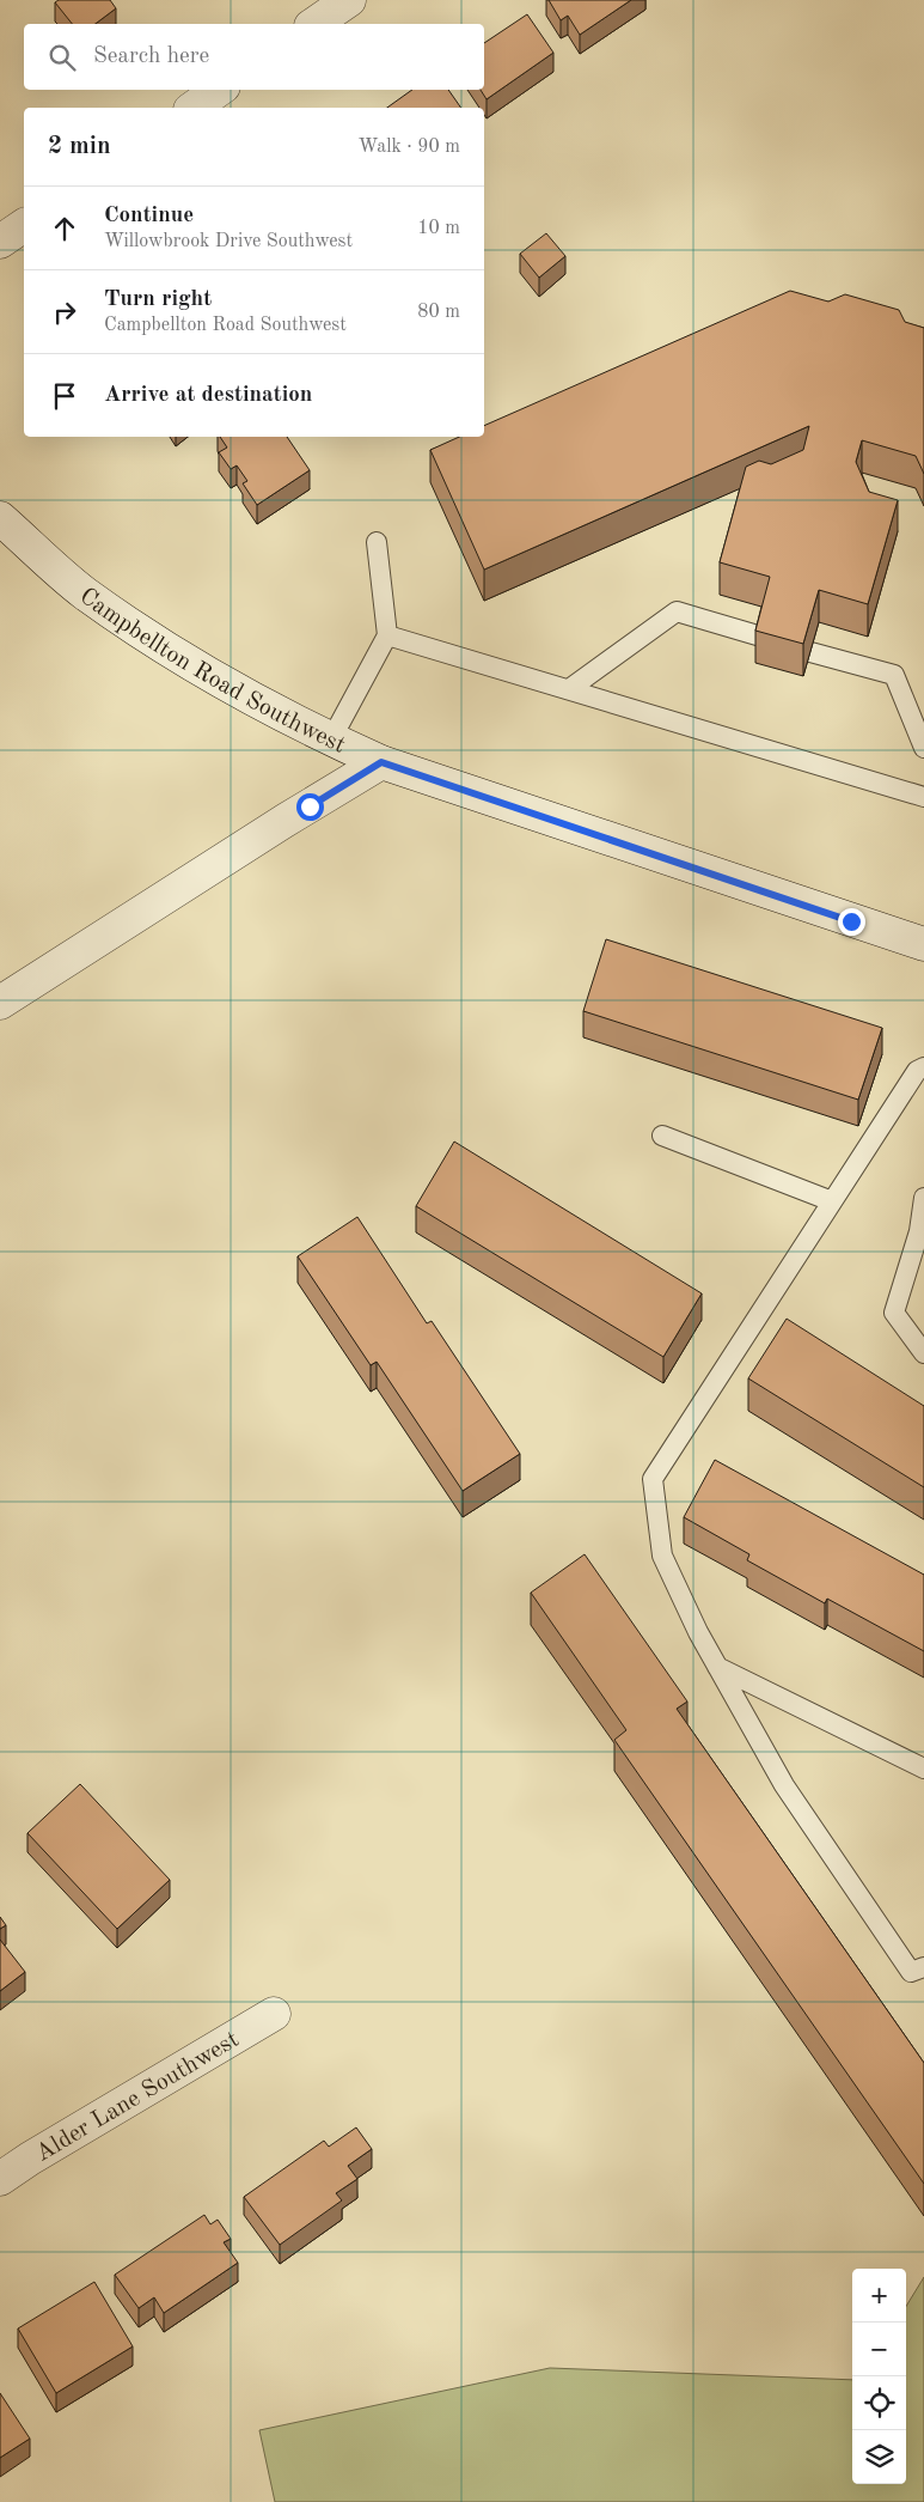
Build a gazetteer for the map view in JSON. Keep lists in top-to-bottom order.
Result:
{
  "streets": {
    "main road": ["Campbellton Road Southwest", "Alder Lane Southwest"]
  },
  "page": {
    "search": "Search here",
    "heading": ["2 min", "Walk · 90 m"],
    "list": [
      ["Continue", "Willowbrook Drive Southwest", "10 m"],
      ["Turn right", "Campbellton Road Southwest", "80 m"],
      "Arrive at destination"
    ],
    "map_buttons": ["+", "−"]
  }
}
